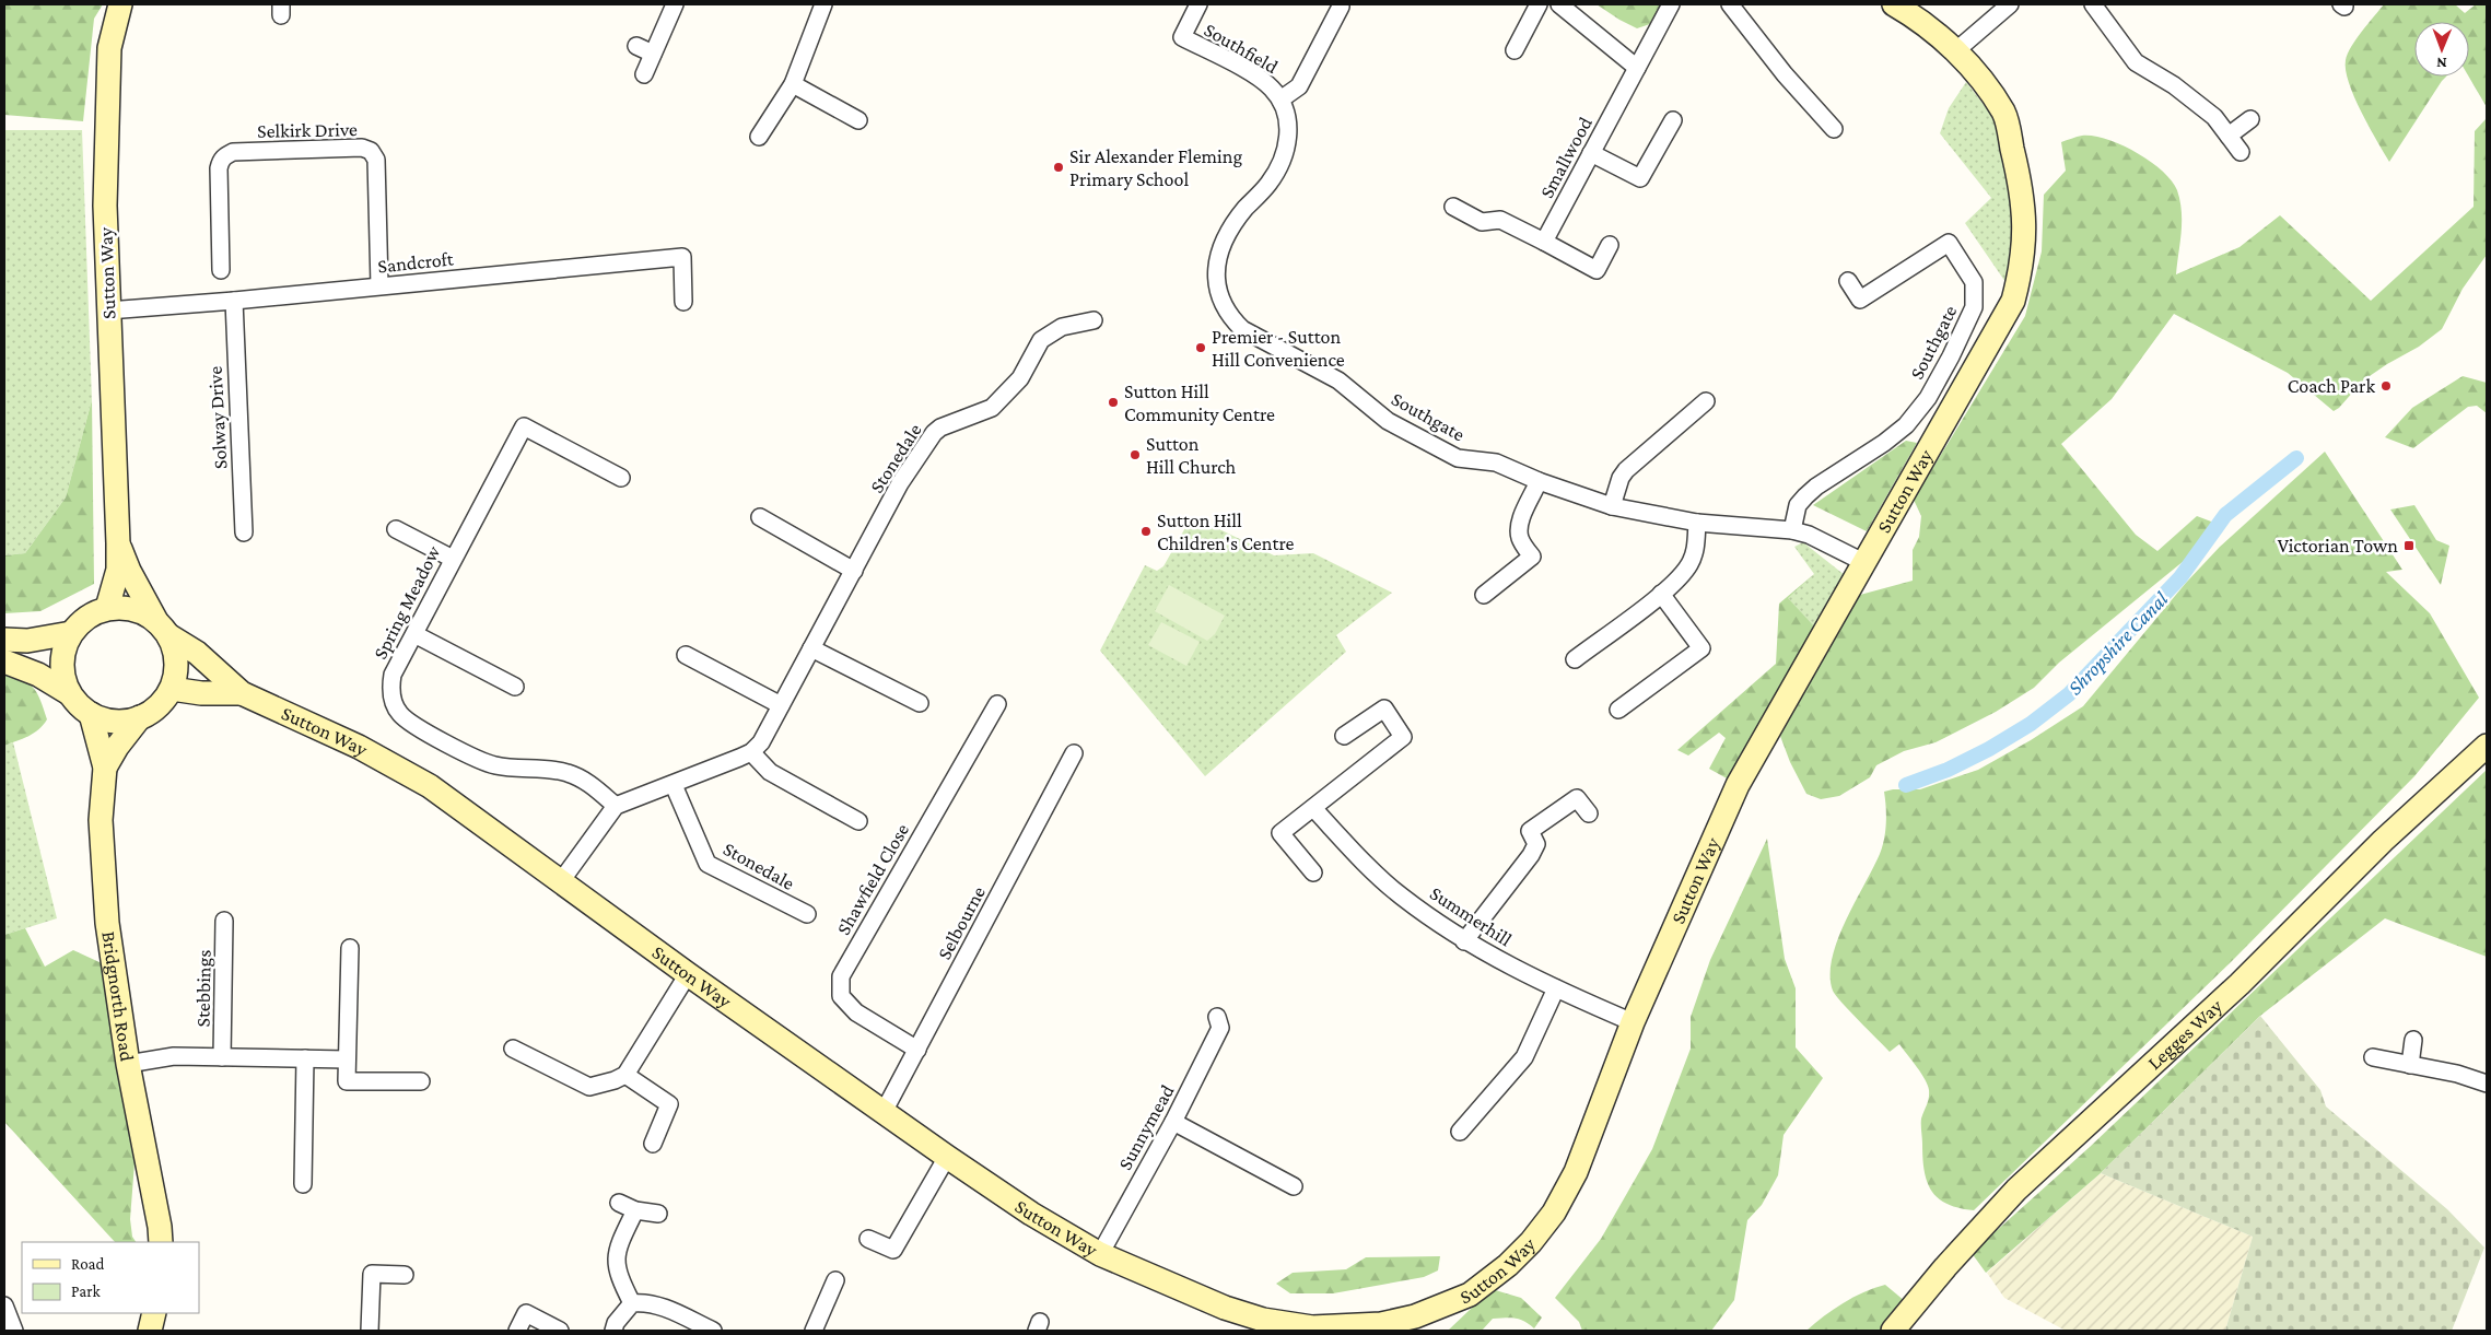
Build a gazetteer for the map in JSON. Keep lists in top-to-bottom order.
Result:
{
  "streets": {
    "street": [
      "Southfield",
      "Selkirk Drive",
      "Smallwood",
      "Sandcroft",
      "Sutton Way",
      "Southgate",
      "Solway Drive",
      "Stonedale",
      "Spring Meadow",
      "Shawfield Close",
      "Summerhill",
      "Selbourne",
      "Stebbings",
      "Bridgnorth Road",
      "Legges Way",
      "Sunnymead"
    ]
  },
  "crossings": [
    ["Southfield", "Southgate"],
    ["Selkirk Drive", "Sandcroft"],
    ["Sandcroft", "Sutton Way"],
    ["Sandcroft", "Solway Drive"],
    ["Sutton Way", "Southgate"],
    ["Sutton Way", "Summerhill"],
    ["Sutton Way", "Selbourne"],
    ["Sutton Way", "Sunnymead"],
    ["Shawfield Close", "Selbourne"]
  ],
  "water": ["Shropshire Canal"],
  "places": {
    "other": [
      "Sir Alexander Fleming Primary School",
      "Premier - Sutton Hill Convenience",
      "Coach Park",
      "Sutton Hill Community Centre",
      "Sutton Hill Church",
      "Sutton Hill Children's Centre"
    ],
    "transit": ["Victorian Town"]
  },
  "legend": ["Road", "Park"],
  "north": "bottom"
}
